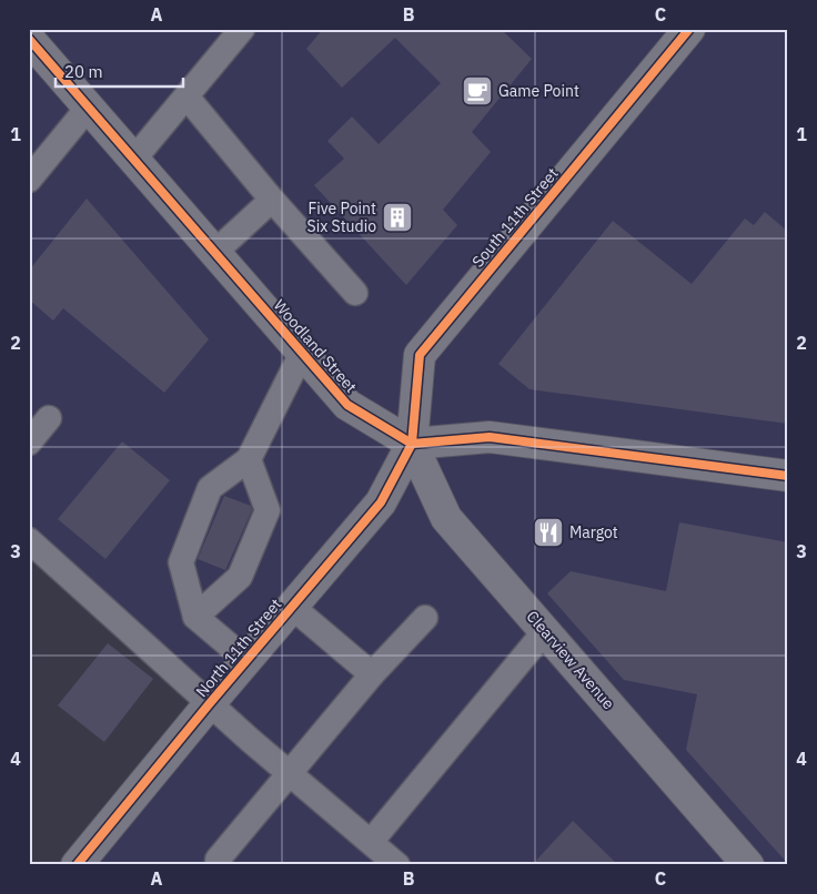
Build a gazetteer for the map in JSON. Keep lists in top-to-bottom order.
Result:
{
  "streets": {
    "street": [
      "South 11th Street",
      "Woodland Street",
      "North 11th Street",
      "Clearview Avenue"
    ]
  },
  "crossings": [
    ["South 11th Street", "Woodland Street"],
    ["South 11th Street", "North 11th Street"],
    ["South 11th Street", "Clearview Avenue"],
    ["Woodland Street", "North 11th Street"],
    ["Woodland Street", "Clearview Avenue"],
    ["North 11th Street", "Clearview Avenue"]
  ],
  "places": {
    "cafe": ["Game Point"],
    "building": ["Five Point Six Studio"],
    "restaurant": ["Margot"]
  },
  "scale_bar": "20 m",
  "grid": {
    "columns": ["A", "B", "C"],
    "rows": [
      "1",
      "2",
      "3",
      "4"
    ]
  }
}
